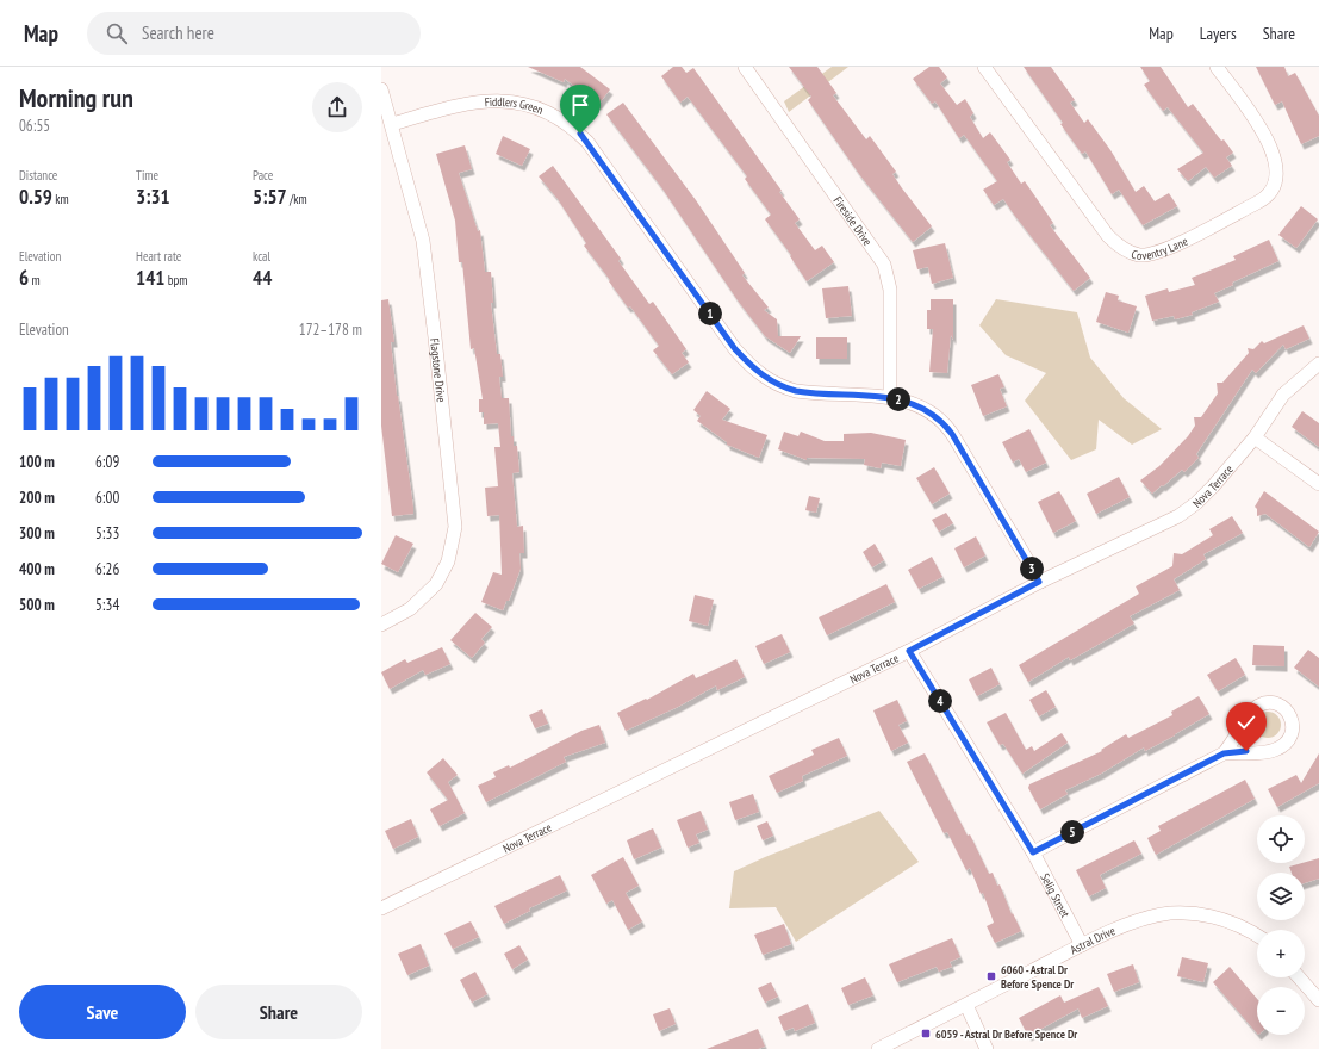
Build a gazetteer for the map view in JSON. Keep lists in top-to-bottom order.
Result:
{
  "streets": {
    "street": [
      "Fiddlers Green",
      "Fireside Drive",
      "Coventry Lane",
      "Flagstone Drive",
      "Nova Terrace",
      "Selig Street",
      "Astral Drive"
    ]
  },
  "crossings": [
    ["Fiddlers Green", "Fireside Drive"],
    ["Fiddlers Green", "Flagstone Drive"],
    ["Fiddlers Green", "Nova Terrace"],
    ["Nova Terrace", "Selig Street"],
    ["Selig Street", "Astral Drive"]
  ],
  "places": {
    "transit": ["6060 - Astral Dr Before Spence Dr", "6059 - Astral Dr Before Spence Dr"]
  },
  "page": {
    "header": "Map",
    "search": "Search here",
    "nav": ["Map", "Layers", "Share"],
    "heading": ["Morning run", "06:55"],
    "stats": [
      ["Distance", "0.59 km"],
      ["Time", "3:31"],
      ["Pace", "5:57 /km"],
      ["Elevation", "6 m"],
      ["Heart rate", "141 bpm"],
      ["kcal", "44"]
    ],
    "pins": [
      "1",
      "2",
      "3",
      "4",
      "5"
    ],
    "chart": ["Elevation", "172–178 m"],
    "list": [
      {
        "name": "100 m",
        "note": "6:09"
      },
      {
        "name": "200 m",
        "note": "6:00"
      },
      {
        "name": "300 m",
        "note": "5:33"
      },
      {
        "name": "400 m",
        "note": "6:26"
      },
      {
        "name": "500 m",
        "note": "5:34"
      }
    ],
    "map_buttons": ["+", "−"],
    "buttons": ["Save", "Share"]
  }
}
